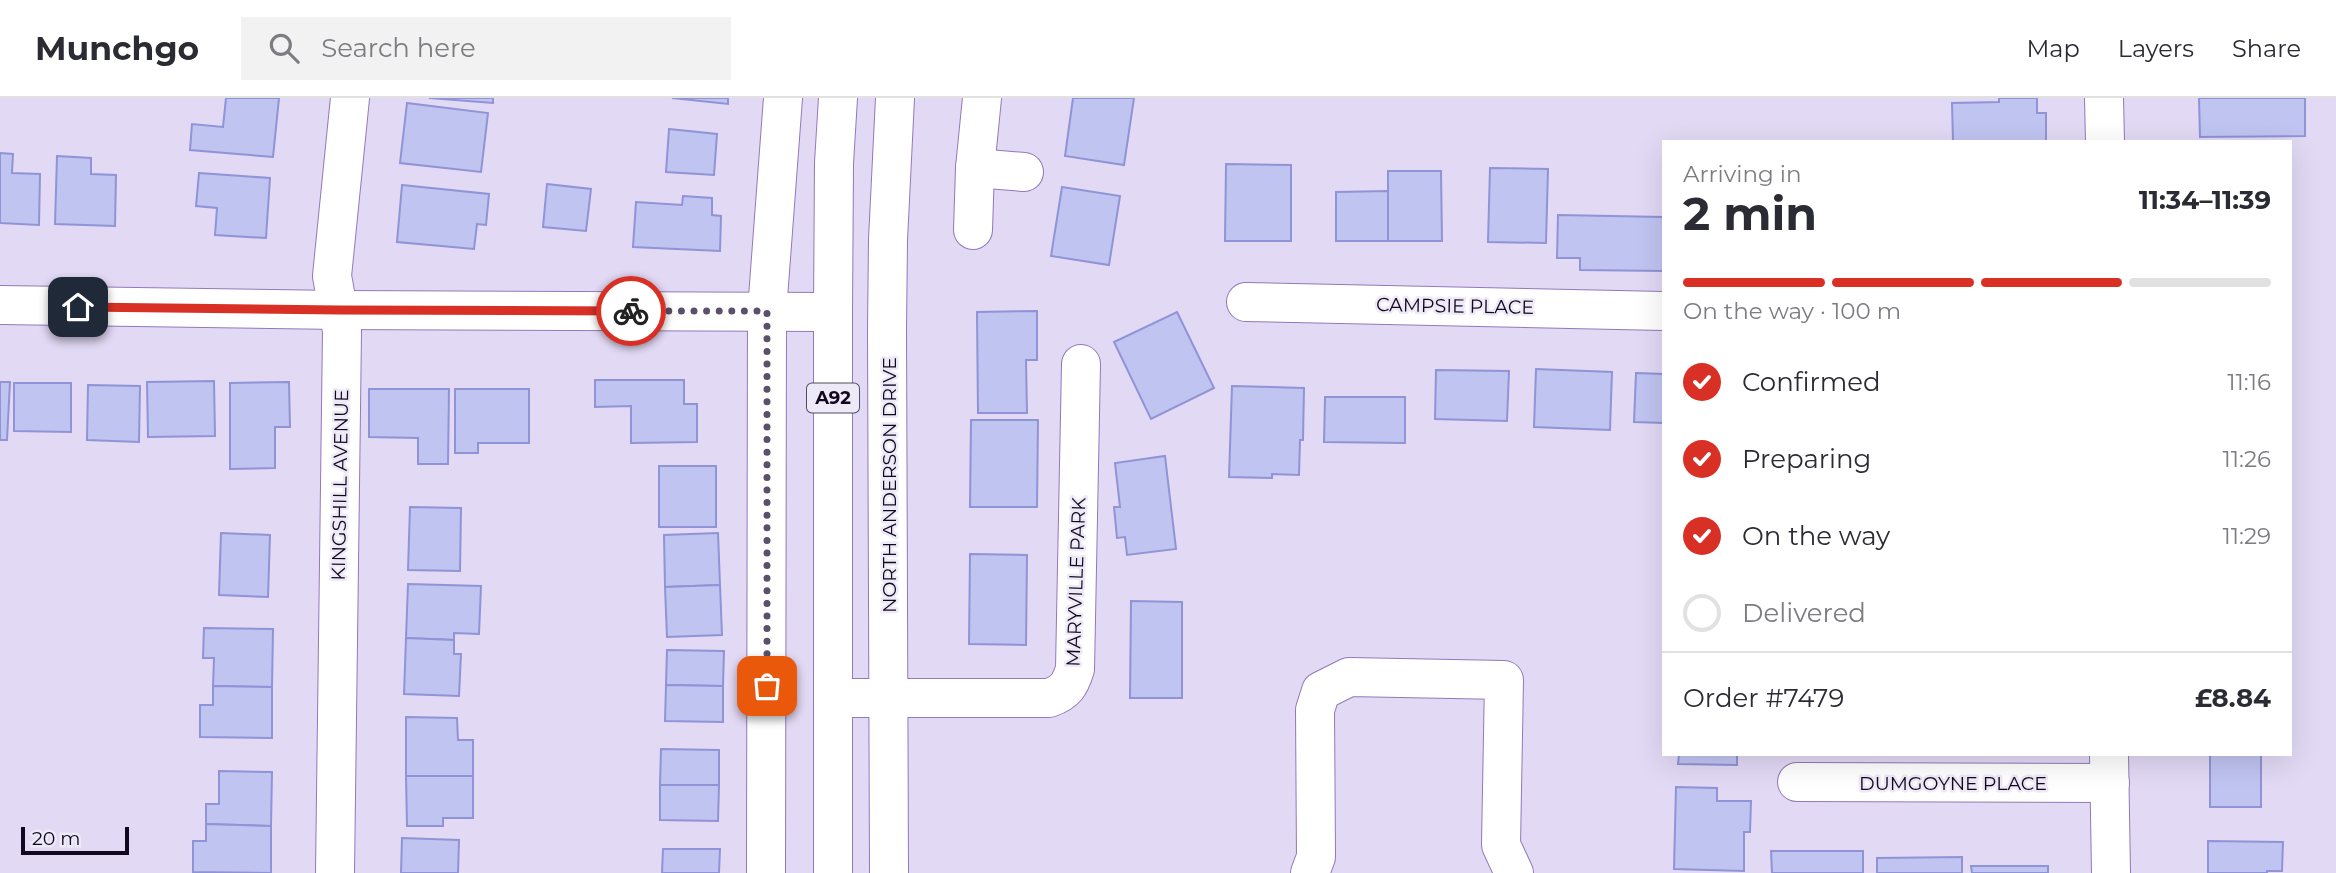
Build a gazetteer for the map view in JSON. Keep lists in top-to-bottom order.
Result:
{
  "streets": {
    "street": [
      "CAMPSIE PLACE",
      "A92",
      "KINGSHILL AVENUE",
      "NORTH ANDERSON DRIVE",
      "MARYVILLE PARK",
      "DUMGOYNE PLACE"
    ]
  },
  "crossings": [
    ["A92", "MARYVILLE PARK"],
    ["NORTH ANDERSON DRIVE", "MARYVILLE PARK"]
  ],
  "scale_bar": "20 m",
  "page": {
    "header": "Munchgo",
    "search": "Search here",
    "nav": ["Map", "Layers", "Share"],
    "heading": ["2 min", "Arriving in", "11:34–11:39"],
    "panel": ["Order #7479", "£8.84"],
    "bar": "On the way · 100 m",
    "list": [
      ["Confirmed", "11:16"],
      ["Preparing", "11:26"],
      ["On the way", "11:29"],
      "Delivered"
    ],
    "scale": "20 m"
  }
}
